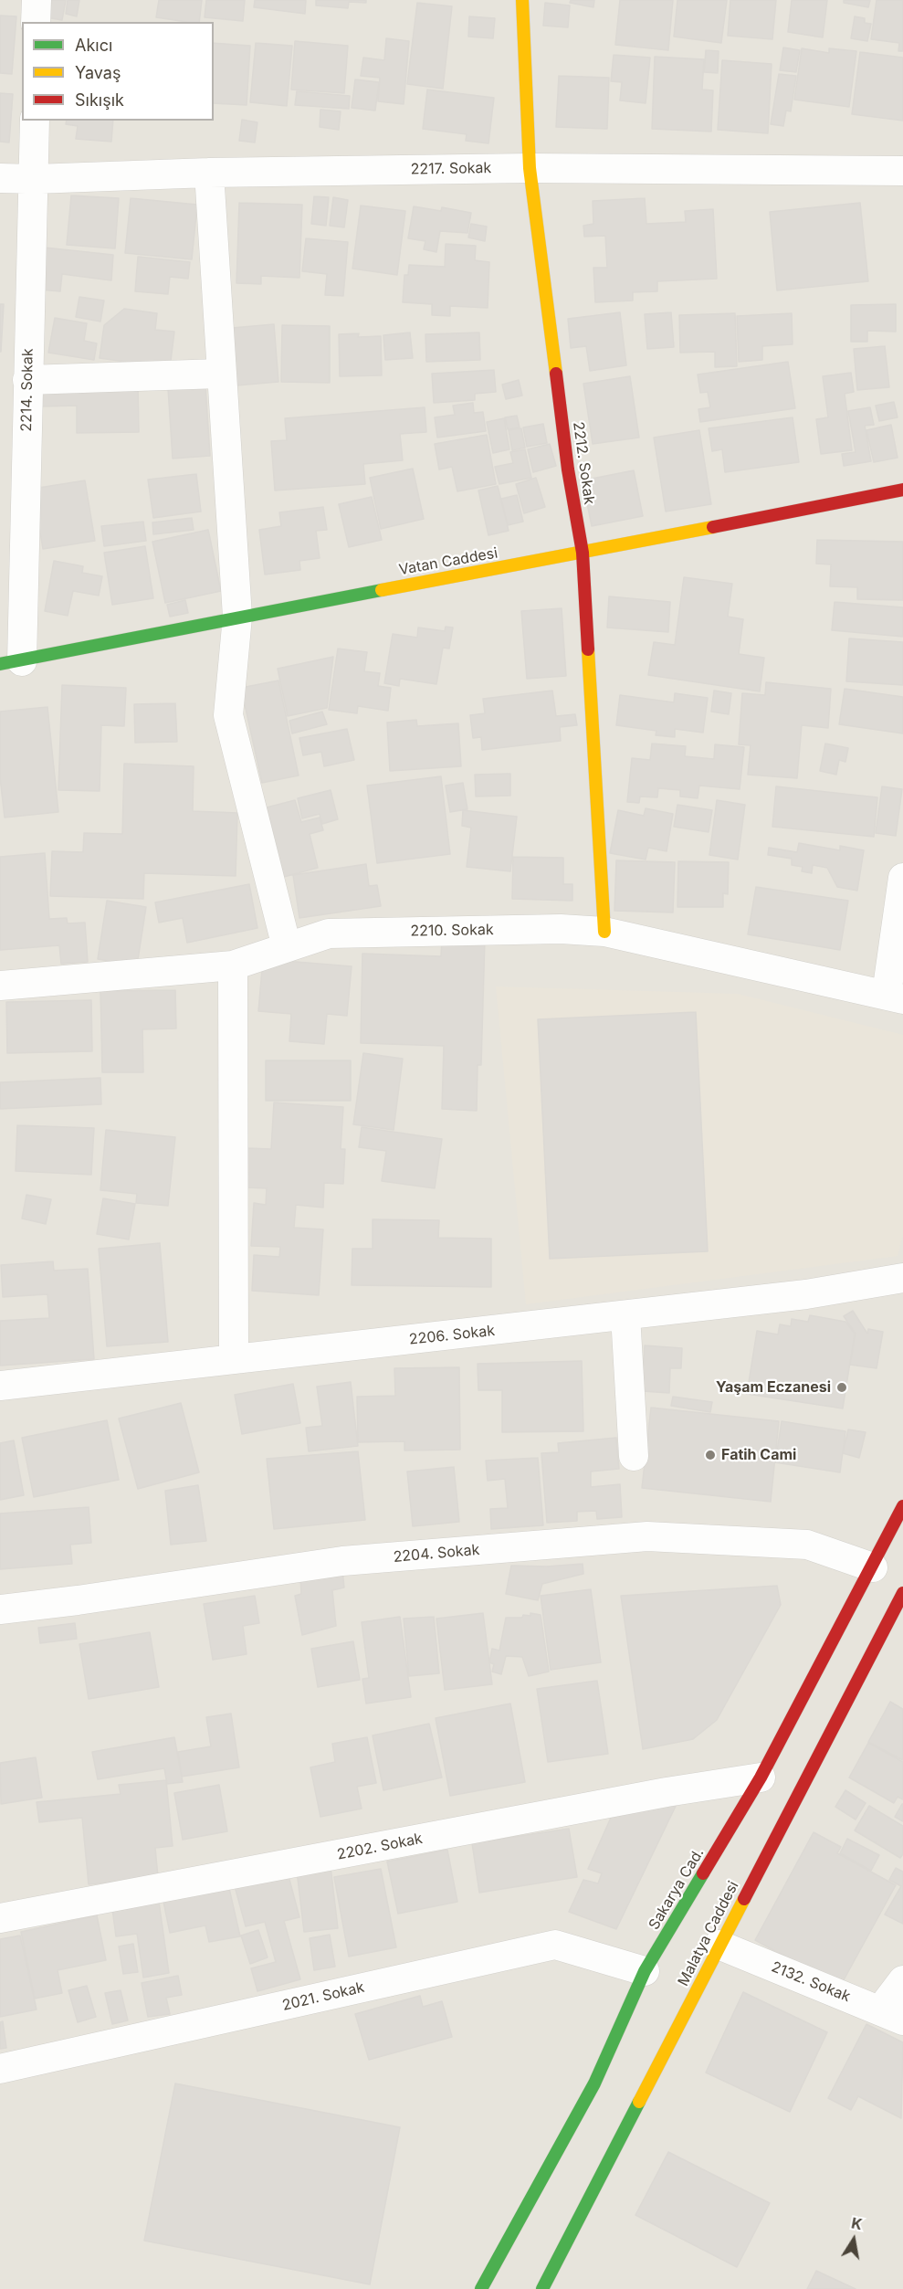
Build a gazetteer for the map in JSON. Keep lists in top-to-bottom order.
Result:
{
  "streets": {
    "street": [
      "2217. Sokak",
      "2214. Sokak",
      "2212. Sokak",
      "Vatan Caddesi",
      "2210. Sokak",
      "2206. Sokak",
      "2204. Sokak",
      "2202. Sokak",
      "Sakarya Cad.",
      "Malatya Caddesi",
      "2132. Sokak",
      "2021. Sokak"
    ]
  },
  "crossings": [
    ["2217. Sokak", "2214. Sokak"],
    ["2217. Sokak", "2212. Sokak"],
    ["2214. Sokak", "Vatan Caddesi"],
    ["2212. Sokak", "Vatan Caddesi"],
    ["2212. Sokak", "2210. Sokak"],
    ["2204. Sokak", "Sakarya Cad."],
    ["2202. Sokak", "Sakarya Cad."],
    ["Sakarya Cad.", "2021. Sokak"],
    ["Malatya Caddesi", "2132. Sokak"]
  ],
  "places": ["Yaşam Eczanesi", "Fatih Cami"],
  "legend": ["Akıcı", "Yavaş", "Sıkışık"],
  "north": "top"
}
